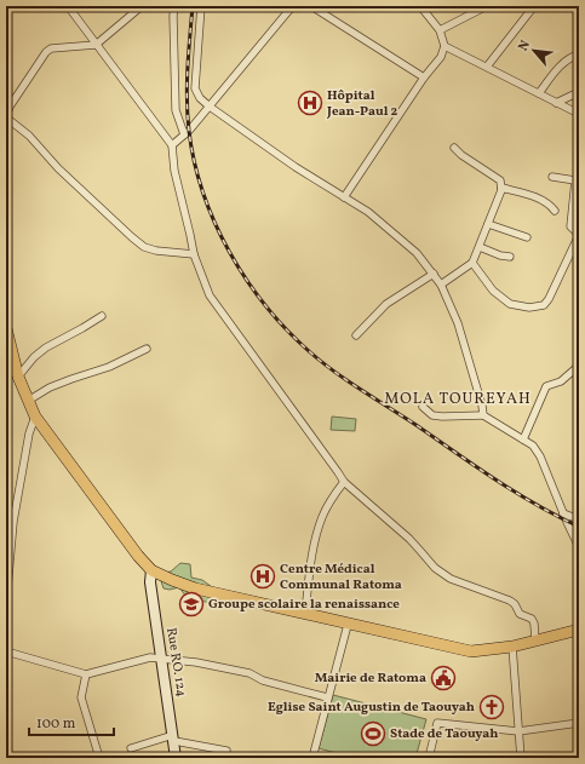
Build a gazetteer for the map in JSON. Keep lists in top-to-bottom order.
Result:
{
  "streets": {
    "street": ["Rue RO. 124"]
  },
  "districts": ["MOLA TOUREYAH"],
  "places": {
    "hospital": ["Hôpital Jean-Paul 2", "Centre Médical Communal Ratoma"],
    "school or university": ["Groupe scolaire la renaissance"],
    "public building": ["Mairie de Ratoma"],
    "church": ["Eglise Saint Augustin de Taouyah"],
    "sports": ["Stade de Taouyah"]
  },
  "scale_bar": "100 m",
  "north": "top left"
}
